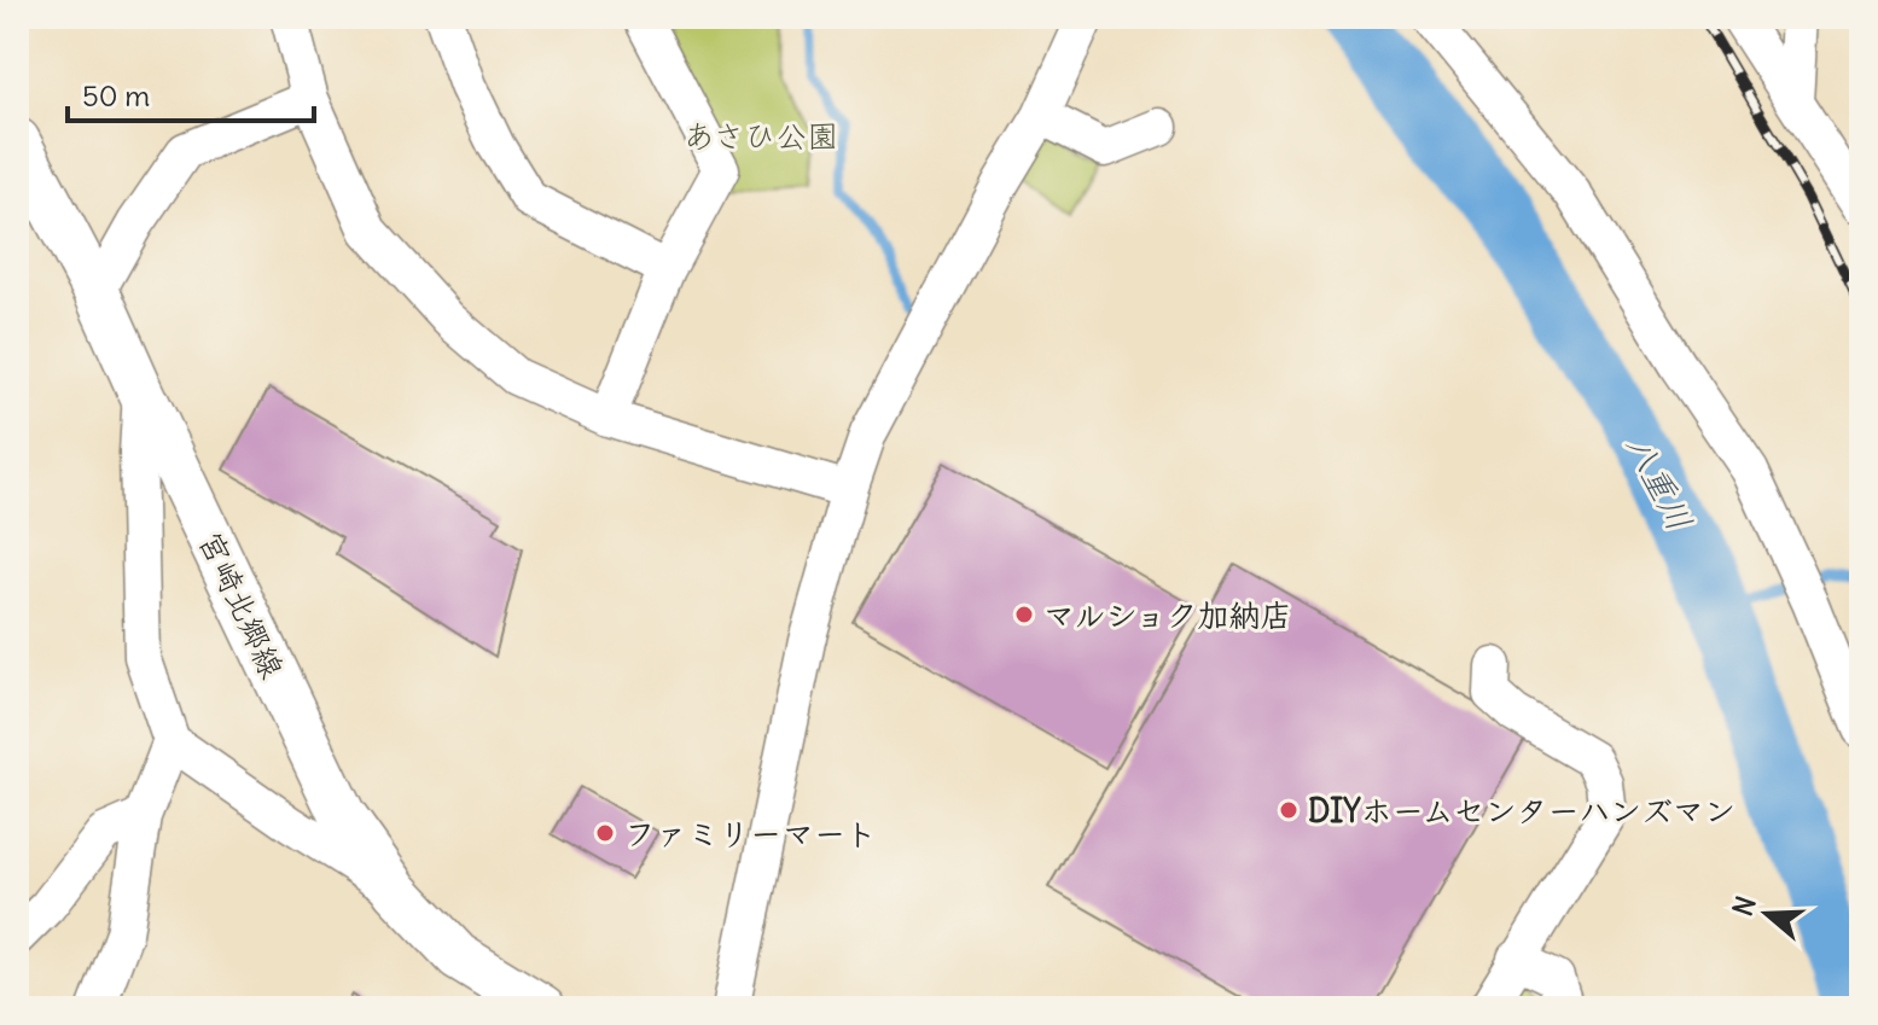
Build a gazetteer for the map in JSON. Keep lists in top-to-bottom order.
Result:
{
  "streets": {
    "main road": ["宮崎北郷線"]
  },
  "water": ["八重川"],
  "parks": ["あさひ公園"],
  "places": ["マルショク加納店", "DIYホームセンターハンズマン", "ファミリーマート"],
  "scale_bar": "50 m",
  "north": "left"
}
